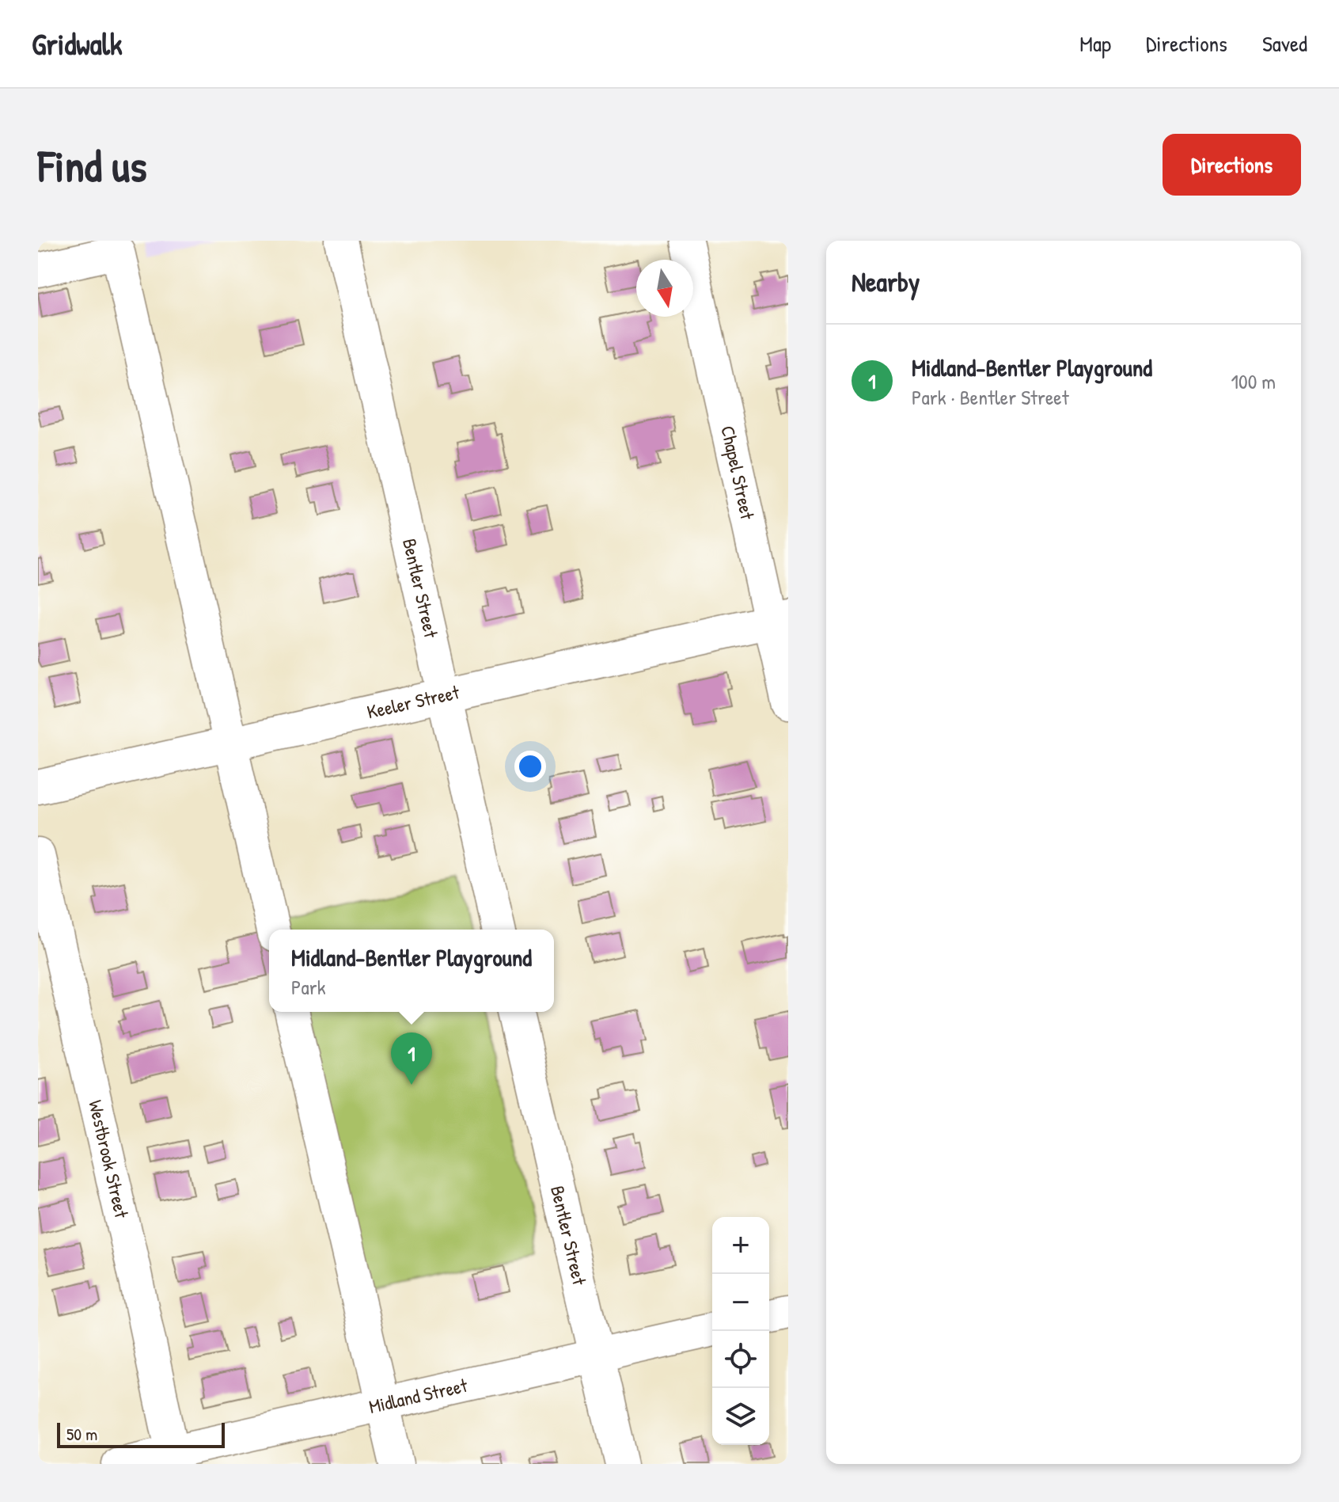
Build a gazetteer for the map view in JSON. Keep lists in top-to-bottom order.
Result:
{
  "streets": {
    "street": [
      "Chapel Street",
      "Bentler Street",
      "Keeler Street",
      "Westbrook Street",
      "Midland Street"
    ]
  },
  "crossings": [
    ["Chapel Street", "Keeler Street"],
    ["Bentler Street", "Keeler Street"],
    ["Bentler Street", "Midland Street"],
    ["Westbrook Street", "Midland Street"]
  ],
  "scale_bar": "50 m",
  "north": "bottom",
  "page": {
    "header": "Gridwalk",
    "nav": ["Map", "Directions", "Saved"],
    "buttons": "Directions",
    "title": "Find us",
    "heading": "Nearby",
    "list": [
      {
        "mark": "1",
        "name": "Midland-Bentler Playground",
        "note": "Park · Bentler Street",
        "value": "100 m"
      }
    ],
    "popup": ["Midland-Bentler Playground", "Park"],
    "pins": "1",
    "map_buttons": ["+", "−"],
    "scale": "50 m"
  }
}
